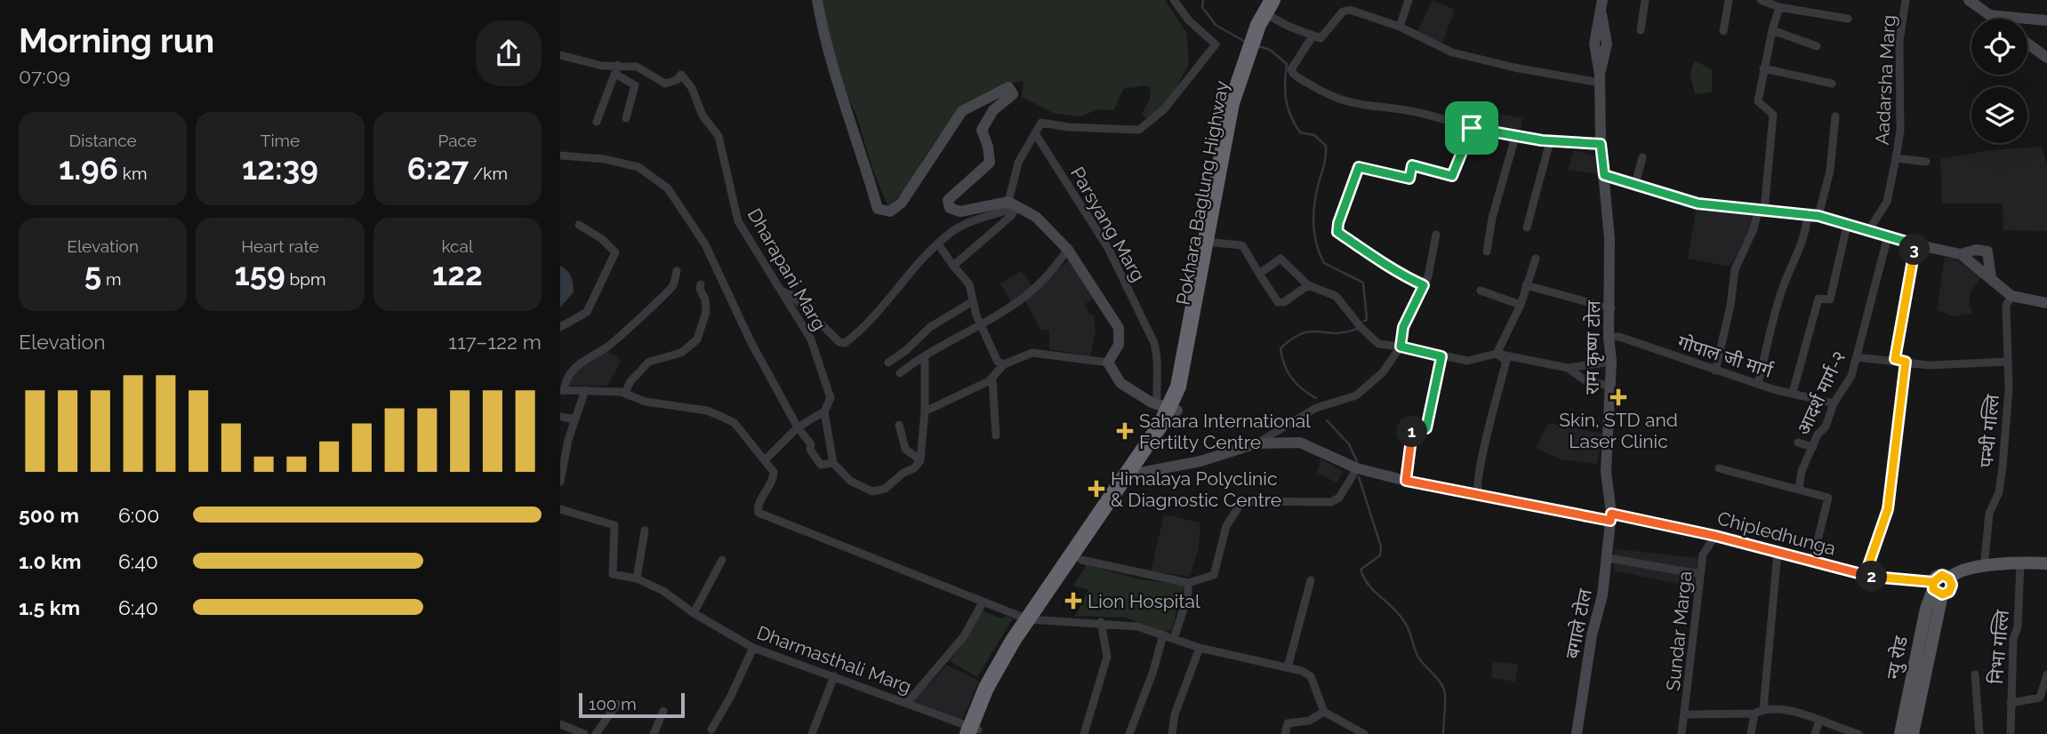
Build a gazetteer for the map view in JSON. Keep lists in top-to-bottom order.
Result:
{
  "streets": {
    "highway": ["Pokhara Baglung Highway"],
    "main road": [
      "राम कृष्ण टोल",
      "Chipledhunga",
      "बगाले टोल",
      "न्यु रोड"
    ],
    "street": [
      "Aadarsha Marg",
      "Parsyang Marg",
      "Dharapani Marg",
      "गोपाल जी मार्ग",
      "आदर्श मार्ग-२",
      "पन्थी गल्लि",
      "Sundar Marga",
      "निभा गल्लि",
      "Dharmasthali Marg"
    ]
  },
  "crossings": [
    ["Pokhara Baglung Highway", "Parsyang Marg"],
    ["Pokhara Baglung Highway", "Chipledhunga"],
    ["Pokhara Baglung Highway", "Dharmasthali Marg"],
    ["राम कृष्ण टोल", "गोपाल जी मार्ग"],
    ["राम कृष्ण टोल", "Chipledhunga"],
    ["राम कृष्ण टोल", "बगाले टोल"],
    ["गोपाल जी मार्ग", "आदर्श मार्ग-२"],
    ["Chipledhunga", "बगाले टोल"],
    ["Chipledhunga", "Sundar Marga"],
    ["Chipledhunga", "न्यु रोड"]
  ],
  "places": {
    "health": [
      "Skin, STD and Laser Clinic",
      "Sahara International Fertilty Centre",
      "Himalaya Polyclinic & Diagnostic Centre",
      "Lion Hospital"
    ]
  },
  "scale_bar": "100 m",
  "page": {
    "heading": ["Morning run", "07:09"],
    "stats": [
      ["Distance", "1.96 km"],
      ["Time", "12:39"],
      ["Pace", "6:27 /km"],
      ["Elevation", "5 m"],
      ["Heart rate", "159 bpm"],
      ["kcal", "122"]
    ],
    "pins": ["3", "1", "2"],
    "chart": ["Elevation", "117–122 m"],
    "list": [
      {
        "name": "500 m",
        "note": "6:00"
      },
      {
        "name": "1.0 km",
        "note": "6:40"
      },
      {
        "name": "1.5 km",
        "note": "6:40"
      }
    ],
    "scale": "100 m"
  }
}
